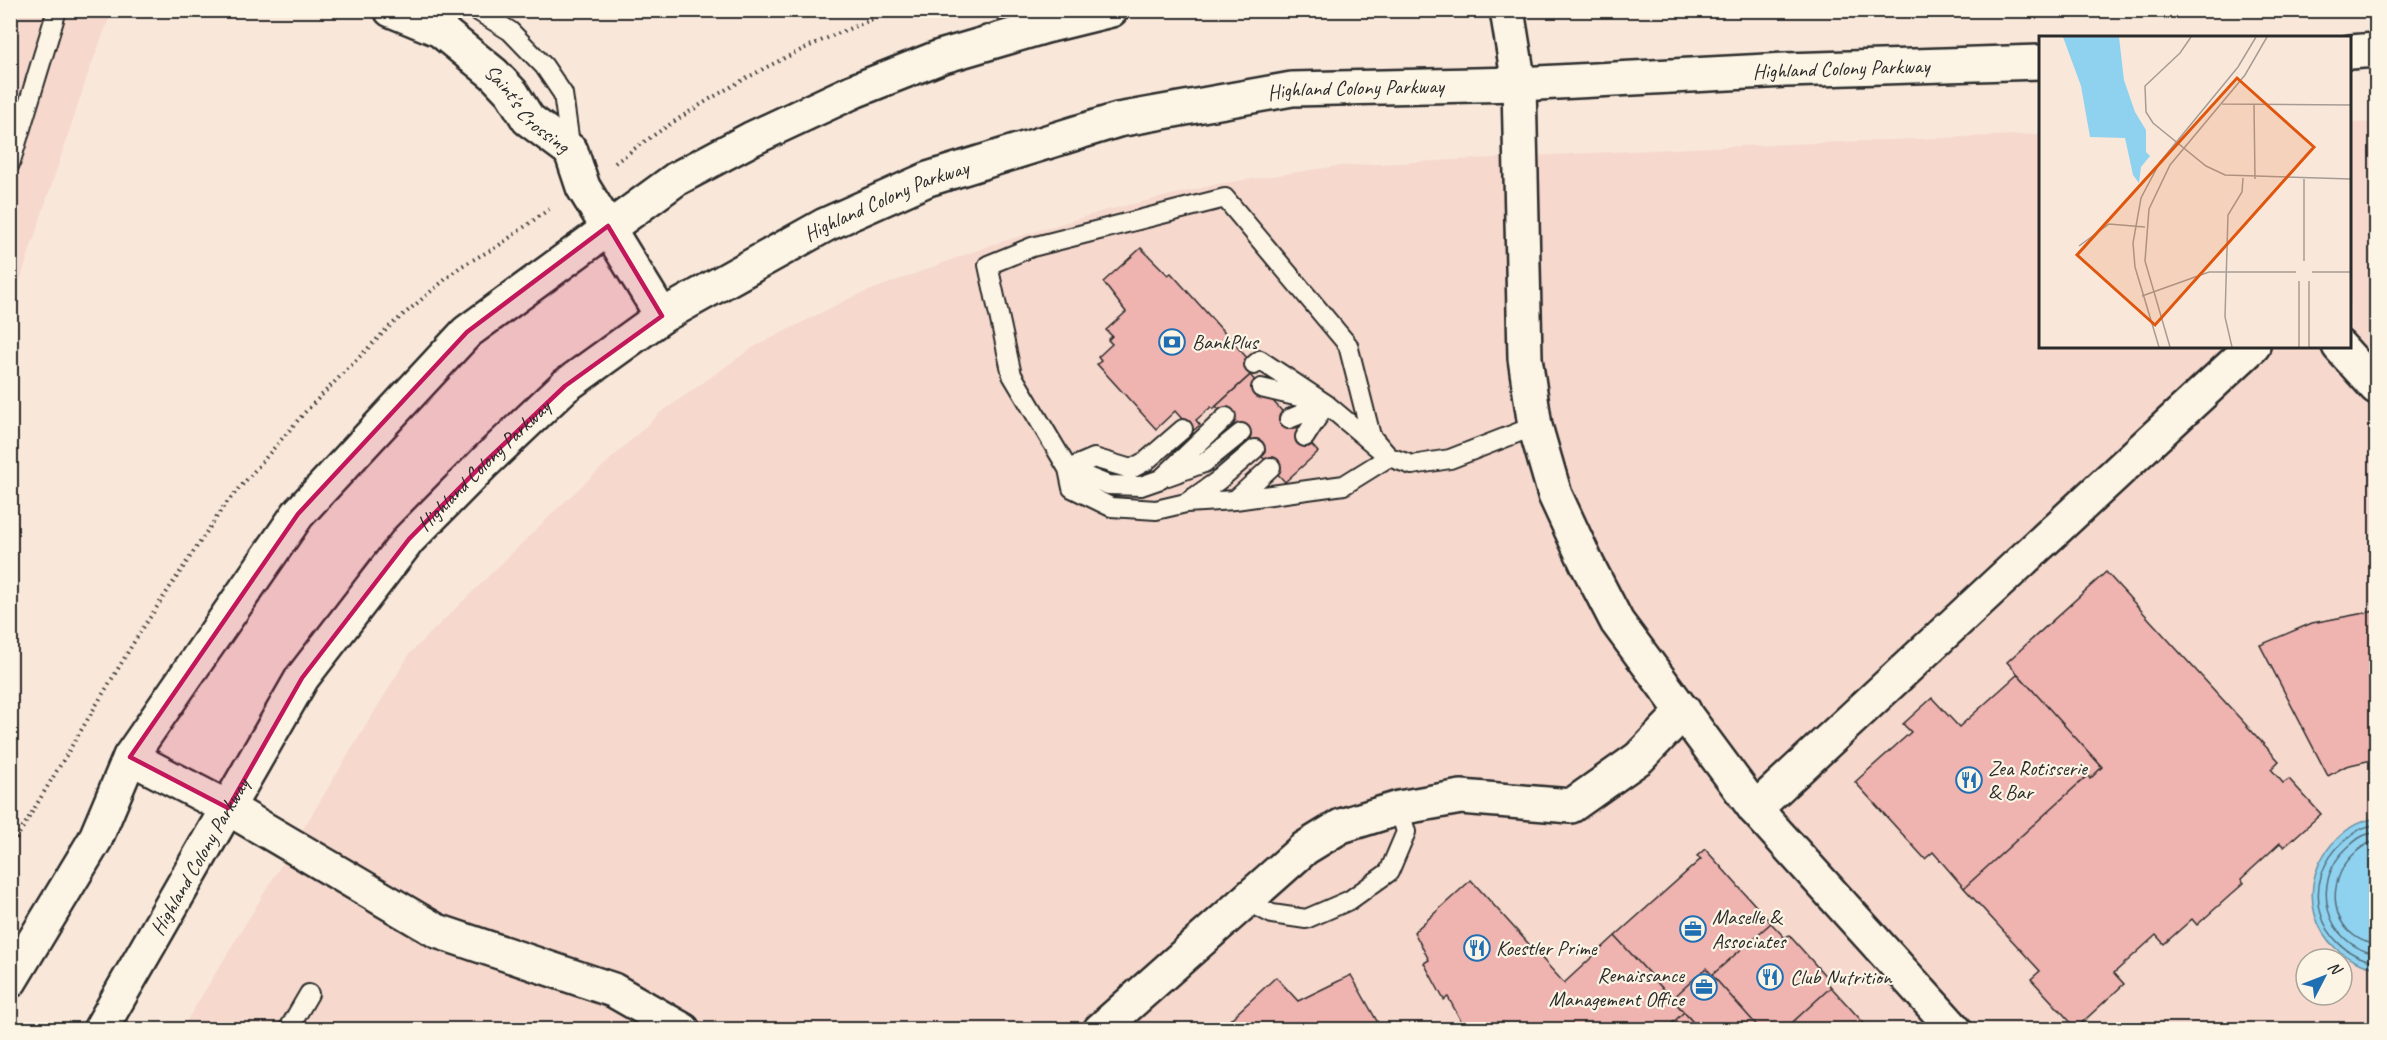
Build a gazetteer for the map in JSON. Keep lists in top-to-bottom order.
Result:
{
  "streets": {
    "street": ["Highland Colony Parkway", "Saint's Crossing"]
  },
  "places": {
    "bank": ["BankPlus"],
    "restaurant": ["Zea Rotisserie & Bar", "Koestler Prime", "Club Nutrition"],
    "office": ["Maselle & Associates", "Renaissance Management Office"]
  },
  "north": "top right"
}
